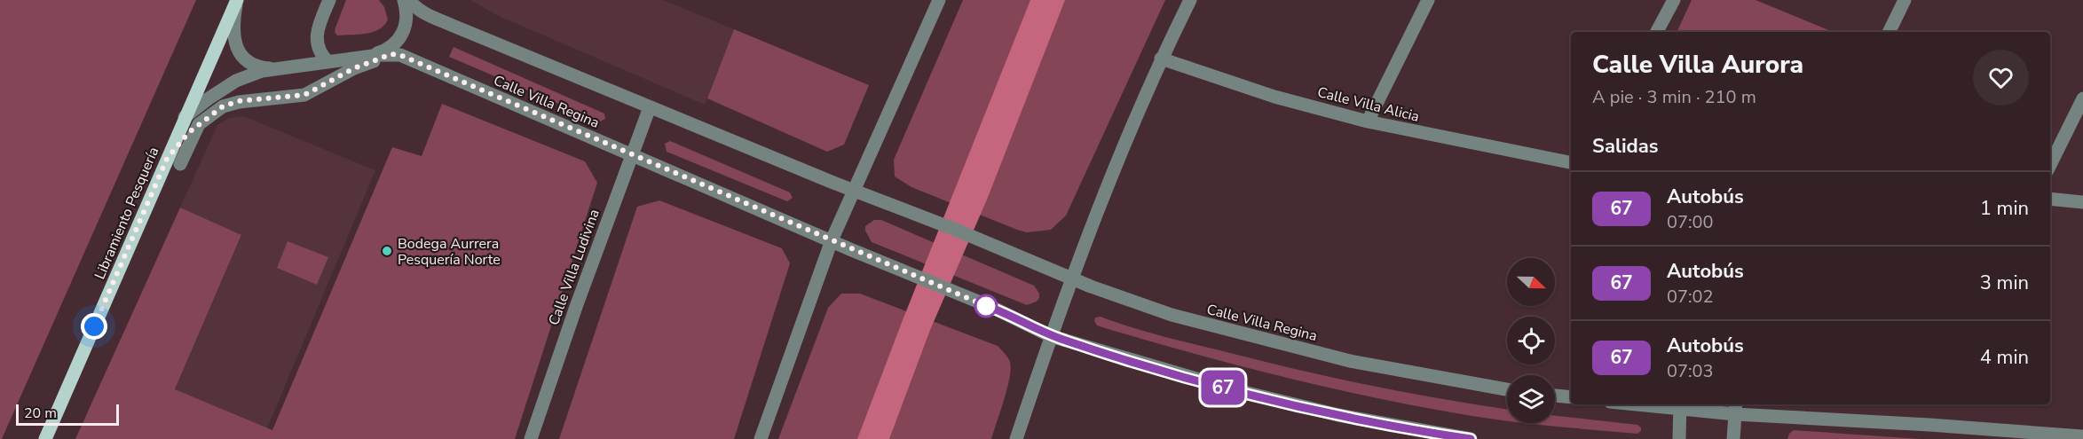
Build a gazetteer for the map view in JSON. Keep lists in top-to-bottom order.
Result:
{
  "streets": {
    "main road": ["Libramiento Pesquería"],
    "street": ["Calle Villa Regina", "Calle Villa Alicia", "Calle Villa Ludivina"]
  },
  "crossings": [
    ["Calle Villa Regina", "Libramiento Pesquería"],
    ["Calle Villa Regina", "Calle Villa Ludivina"]
  ],
  "places": ["Bodega Aurrera Pesquería Norte"],
  "lines": ["bus line 67"],
  "scale_bar": "20 m",
  "north": "right",
  "page": {
    "on_map": "67",
    "heading": [
      ["Calle Villa Aurora", "A pie · 3 min · 210 m"],
      "Salidas"
    ],
    "list": [
      {
        "mark": "67",
        "name": "Autobús",
        "note": "07:00",
        "value": "1 min"
      },
      {
        "mark": "67",
        "name": "Autobús",
        "note": "07:02",
        "value": "3 min"
      },
      {
        "mark": "67",
        "name": "Autobús",
        "note": "07:03",
        "value": "4 min"
      }
    ],
    "scale": "20 m"
  }
}
